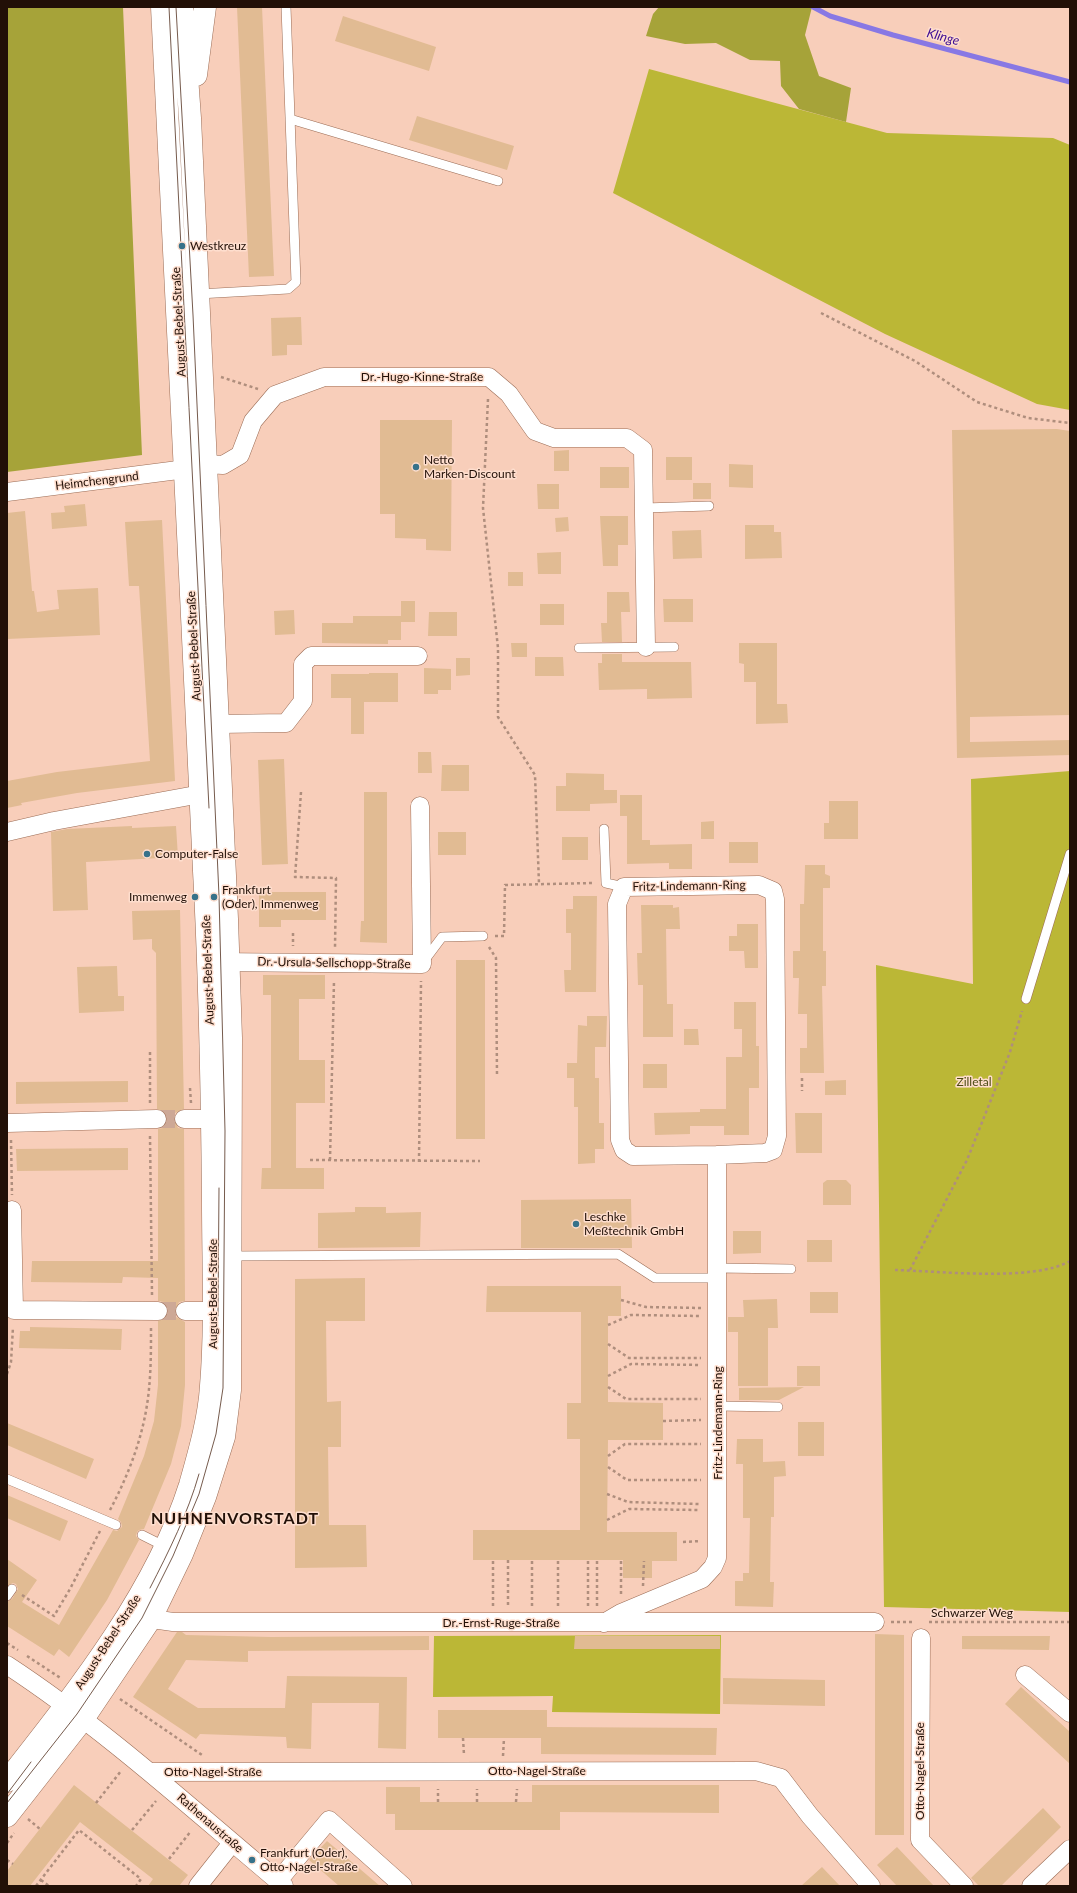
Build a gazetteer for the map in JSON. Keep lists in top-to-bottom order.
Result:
{
  "streets": {
    "street": [
      "August-Bebel-Straße",
      "Dr.-Hugo-Kinne-Straße",
      "Heimchengrund",
      "Fritz-Lindemann-Ring",
      "Dr.-Ursula-Sellschopp-Straße",
      "Dr.-Ernst-Ruge-Straße",
      "Otto-Nagel-Straße",
      "Rathenaustraße"
    ],
    "path": ["Schwarzer Weg"]
  },
  "crossings": [
    ["August-Bebel-Straße", "Dr.-Hugo-Kinne-Straße"],
    ["August-Bebel-Straße", "Heimchengrund"],
    ["August-Bebel-Straße", "Dr.-Ursula-Sellschopp-Straße"],
    ["August-Bebel-Straße", "Dr.-Ernst-Ruge-Straße"],
    ["August-Bebel-Straße", "Rathenaustraße"],
    ["Dr.-Hugo-Kinne-Straße", "Heimchengrund"],
    ["Fritz-Lindemann-Ring", "Dr.-Ernst-Ruge-Straße"],
    ["Schwarzer Weg", "Dr.-Ernst-Ruge-Straße"],
    ["Otto-Nagel-Straße", "Rathenaustraße"]
  ],
  "districts": ["NUHNENVORSTADT"],
  "water": ["Klinge"],
  "parks": ["Zilletal"],
  "places": [
    "Westkreuz",
    "Netto Marken-Discount",
    "Computer-False",
    "Immenweg",
    "Frankfurt (Oder), Immenweg",
    "Leschke Meßtechnik GmbH",
    "Frankfurt (Oder), Otto-Nagel-Straße"
  ]
}
